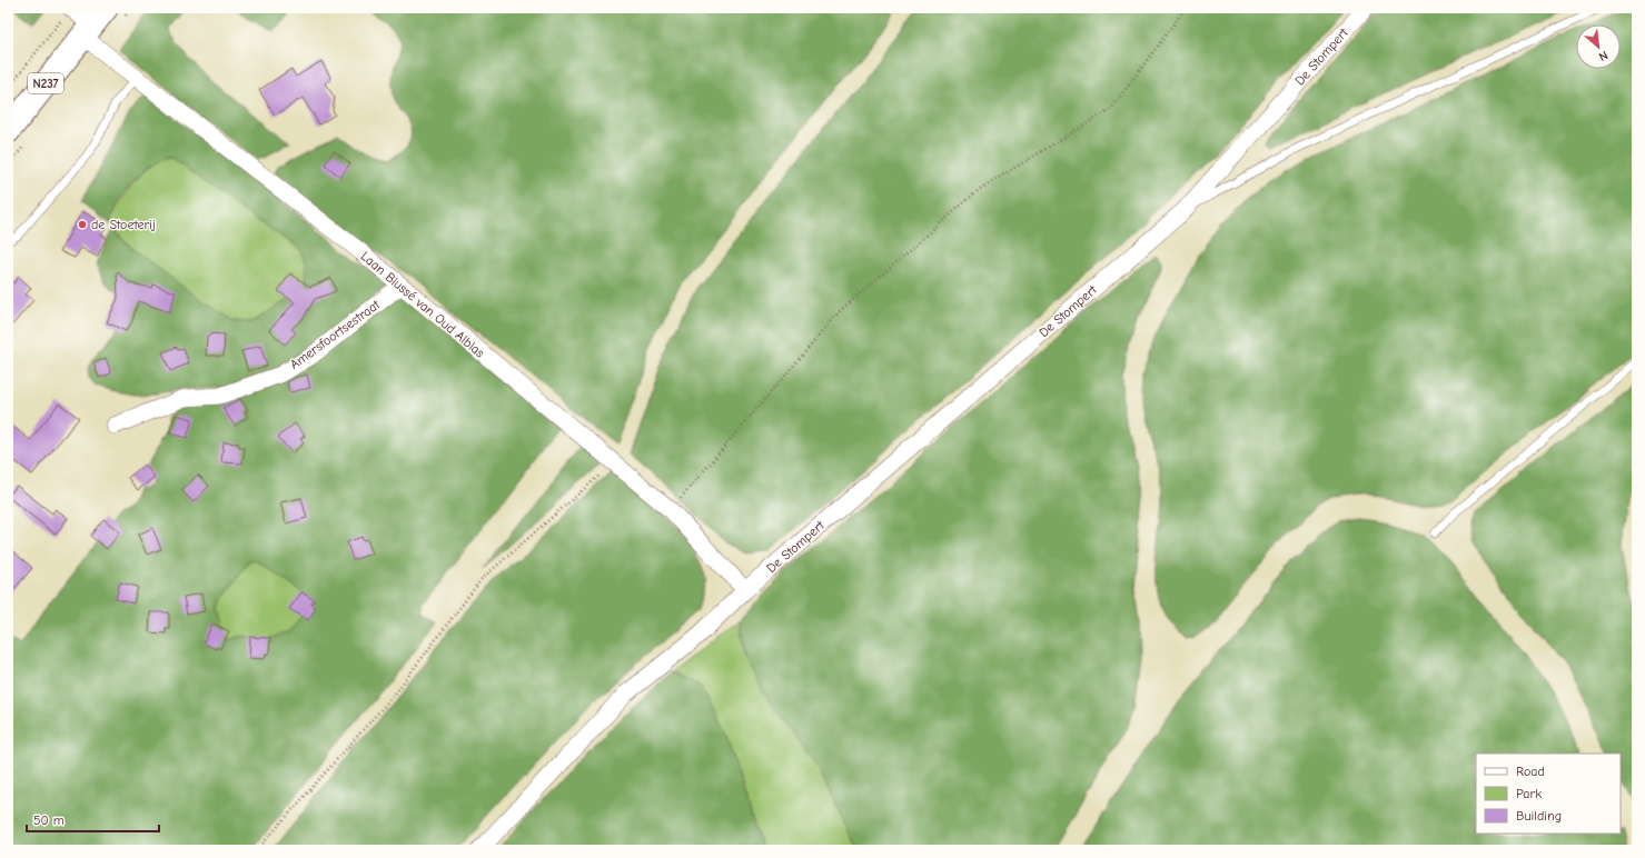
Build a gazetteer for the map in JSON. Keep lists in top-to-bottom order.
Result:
{
  "streets": {
    "main road": ["N237"],
    "street": ["De Stompert", "Laan Blussé van Oud Alblas", "Amersfoortsestraat"]
  },
  "crossings": [
    ["De Stompert", "Laan Blussé van Oud Alblas"],
    ["N237", "Laan Blussé van Oud Alblas"],
    ["Laan Blussé van Oud Alblas", "Amersfoortsestraat"]
  ],
  "places": ["de Stoeterij"],
  "legend": ["Road", "Park", "Building"],
  "scale_bar": "50 m",
  "north": "bottom right"
}
